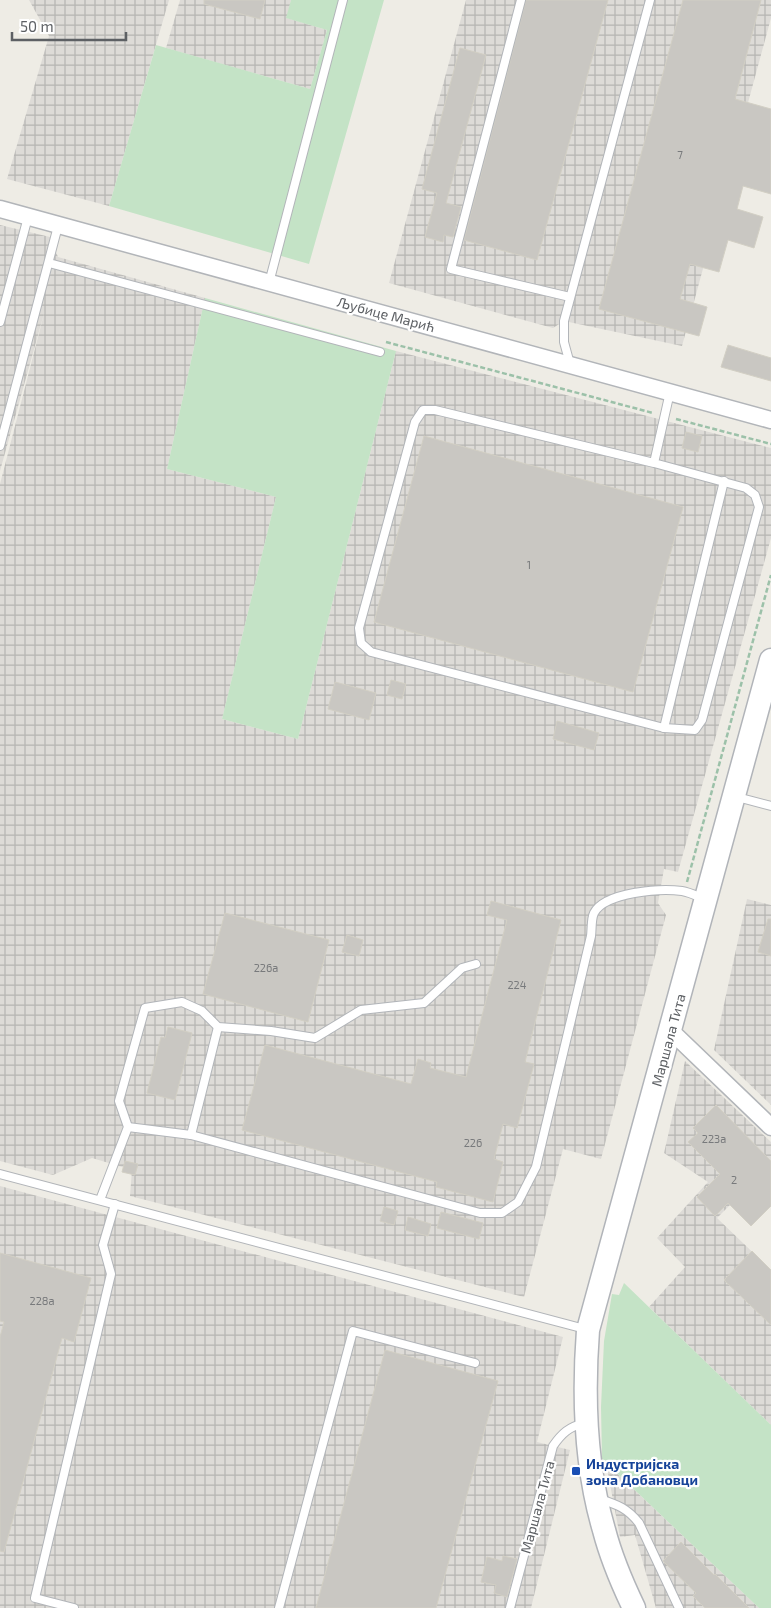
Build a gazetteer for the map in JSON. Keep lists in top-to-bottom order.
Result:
{
  "streets": {
    "main road": ["Маршала Тита"],
    "street": ["Љубице Марић"]
  },
  "places": {
    "transit": ["Индустријска зона Добановци"]
  },
  "house_numbers": [
    "7",
    "1",
    "226a",
    "224",
    "223a",
    "226",
    "2",
    "228a"
  ],
  "scale_bar": "50 m"
}
